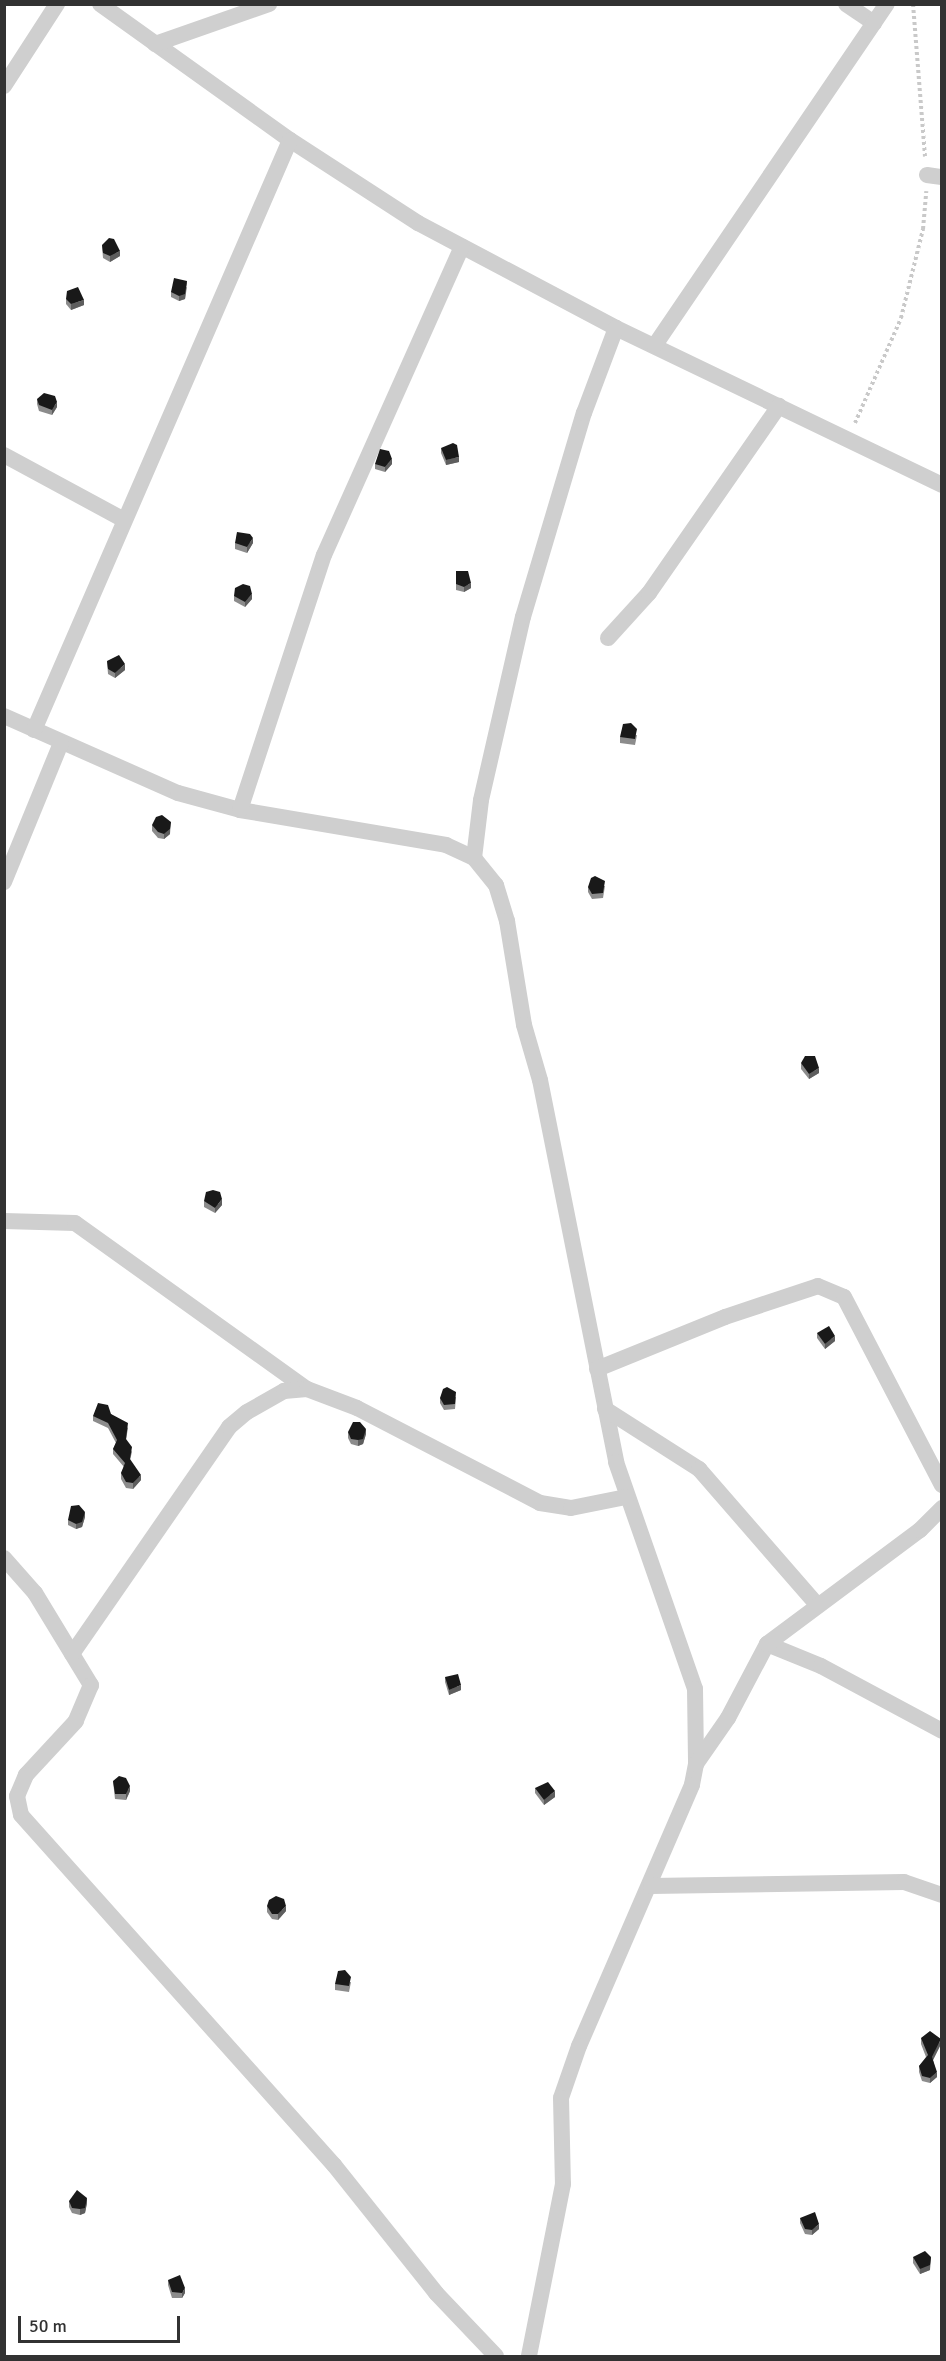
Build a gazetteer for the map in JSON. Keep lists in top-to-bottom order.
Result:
{
  "scale_bar": "50 m"
}
